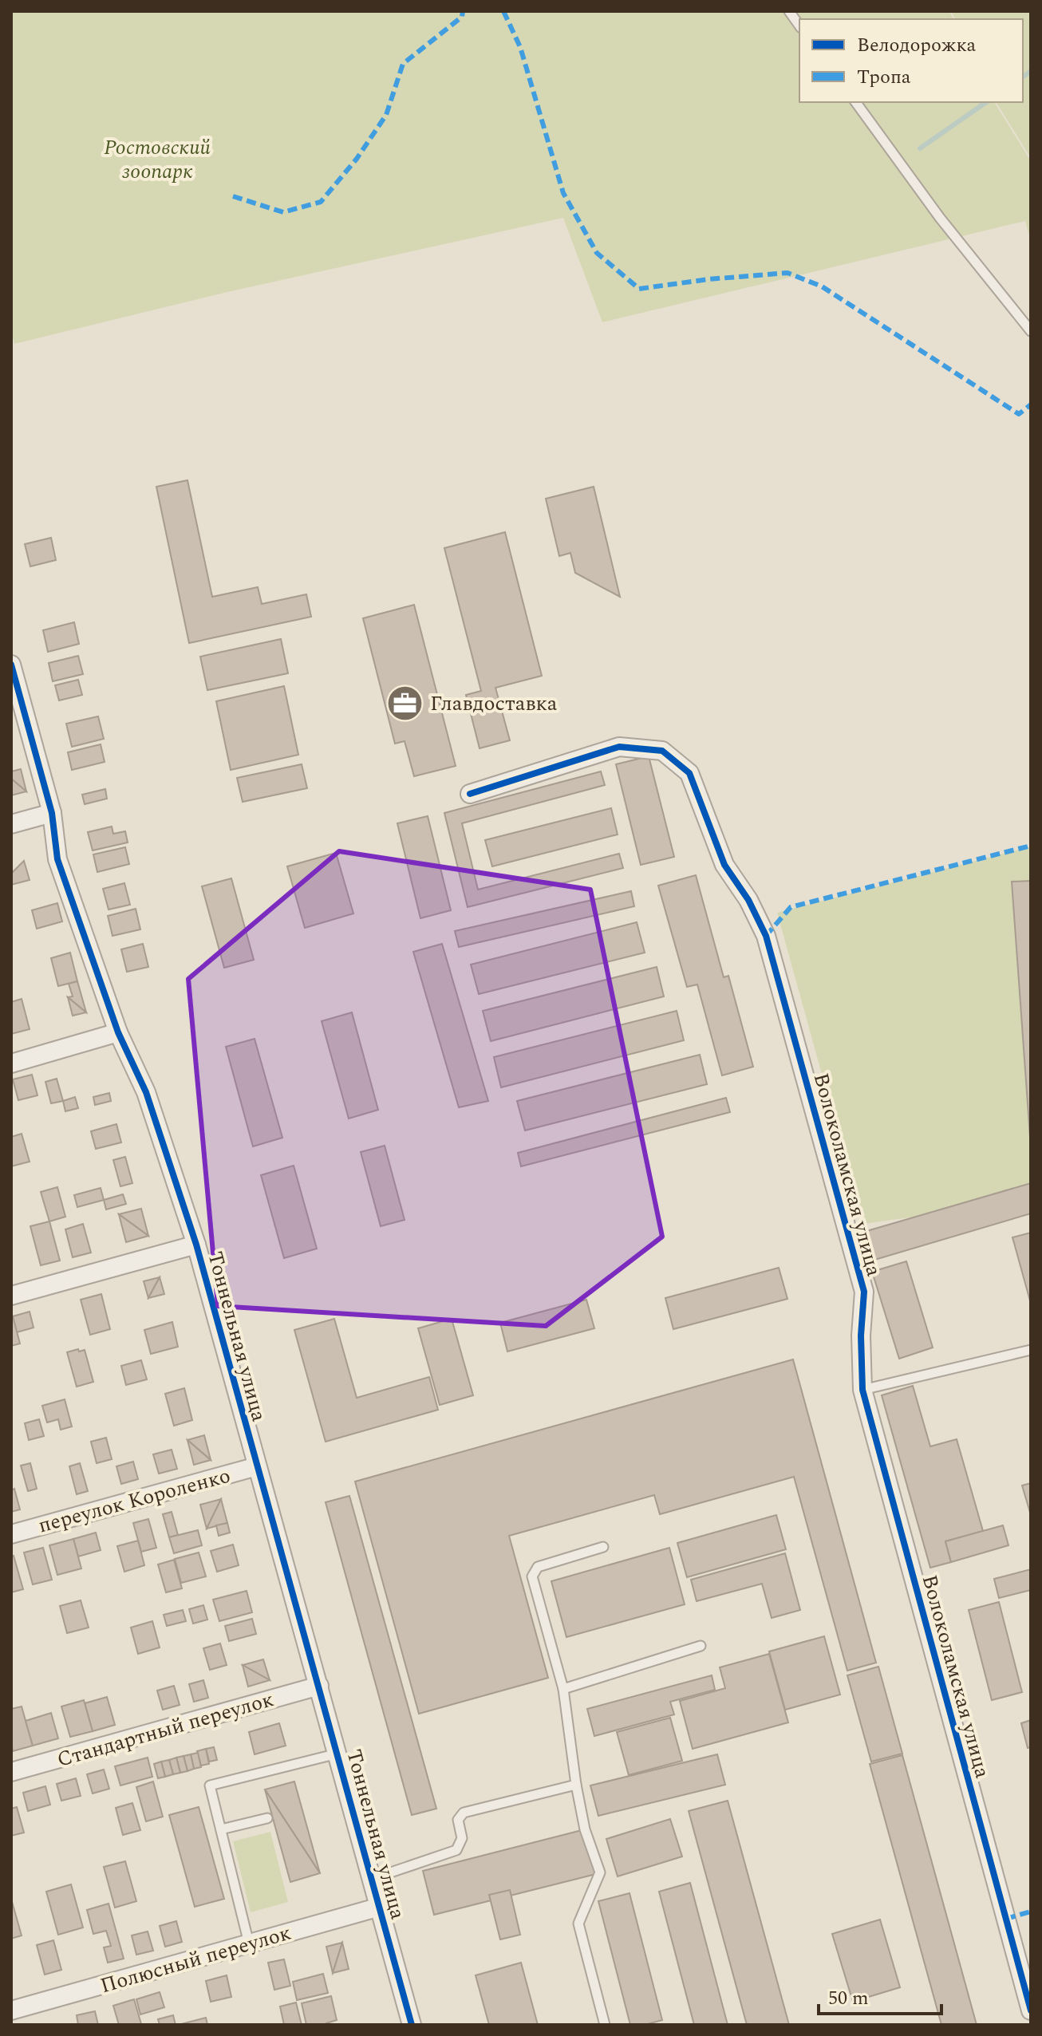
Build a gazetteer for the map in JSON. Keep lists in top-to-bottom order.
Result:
{
  "streets": {
    "street": [
      "Волоколамская улица",
      "Тоннельная улица",
      "переулок Короленко",
      "Стандартный переулок",
      "Полюсный переулок"
    ]
  },
  "crossings": [
    ["Тоннельная улица", "переулок Короленко"],
    ["Тоннельная улица", "Стандартный переулок"],
    ["Тоннельная улица", "Полюсный переулок"]
  ],
  "parks": ["Ростовский зоопарк"],
  "places": {
    "office": ["Главдоставка"]
  },
  "legend": ["Велодорожка", "Тропа"],
  "scale_bar": "50 m"
}
